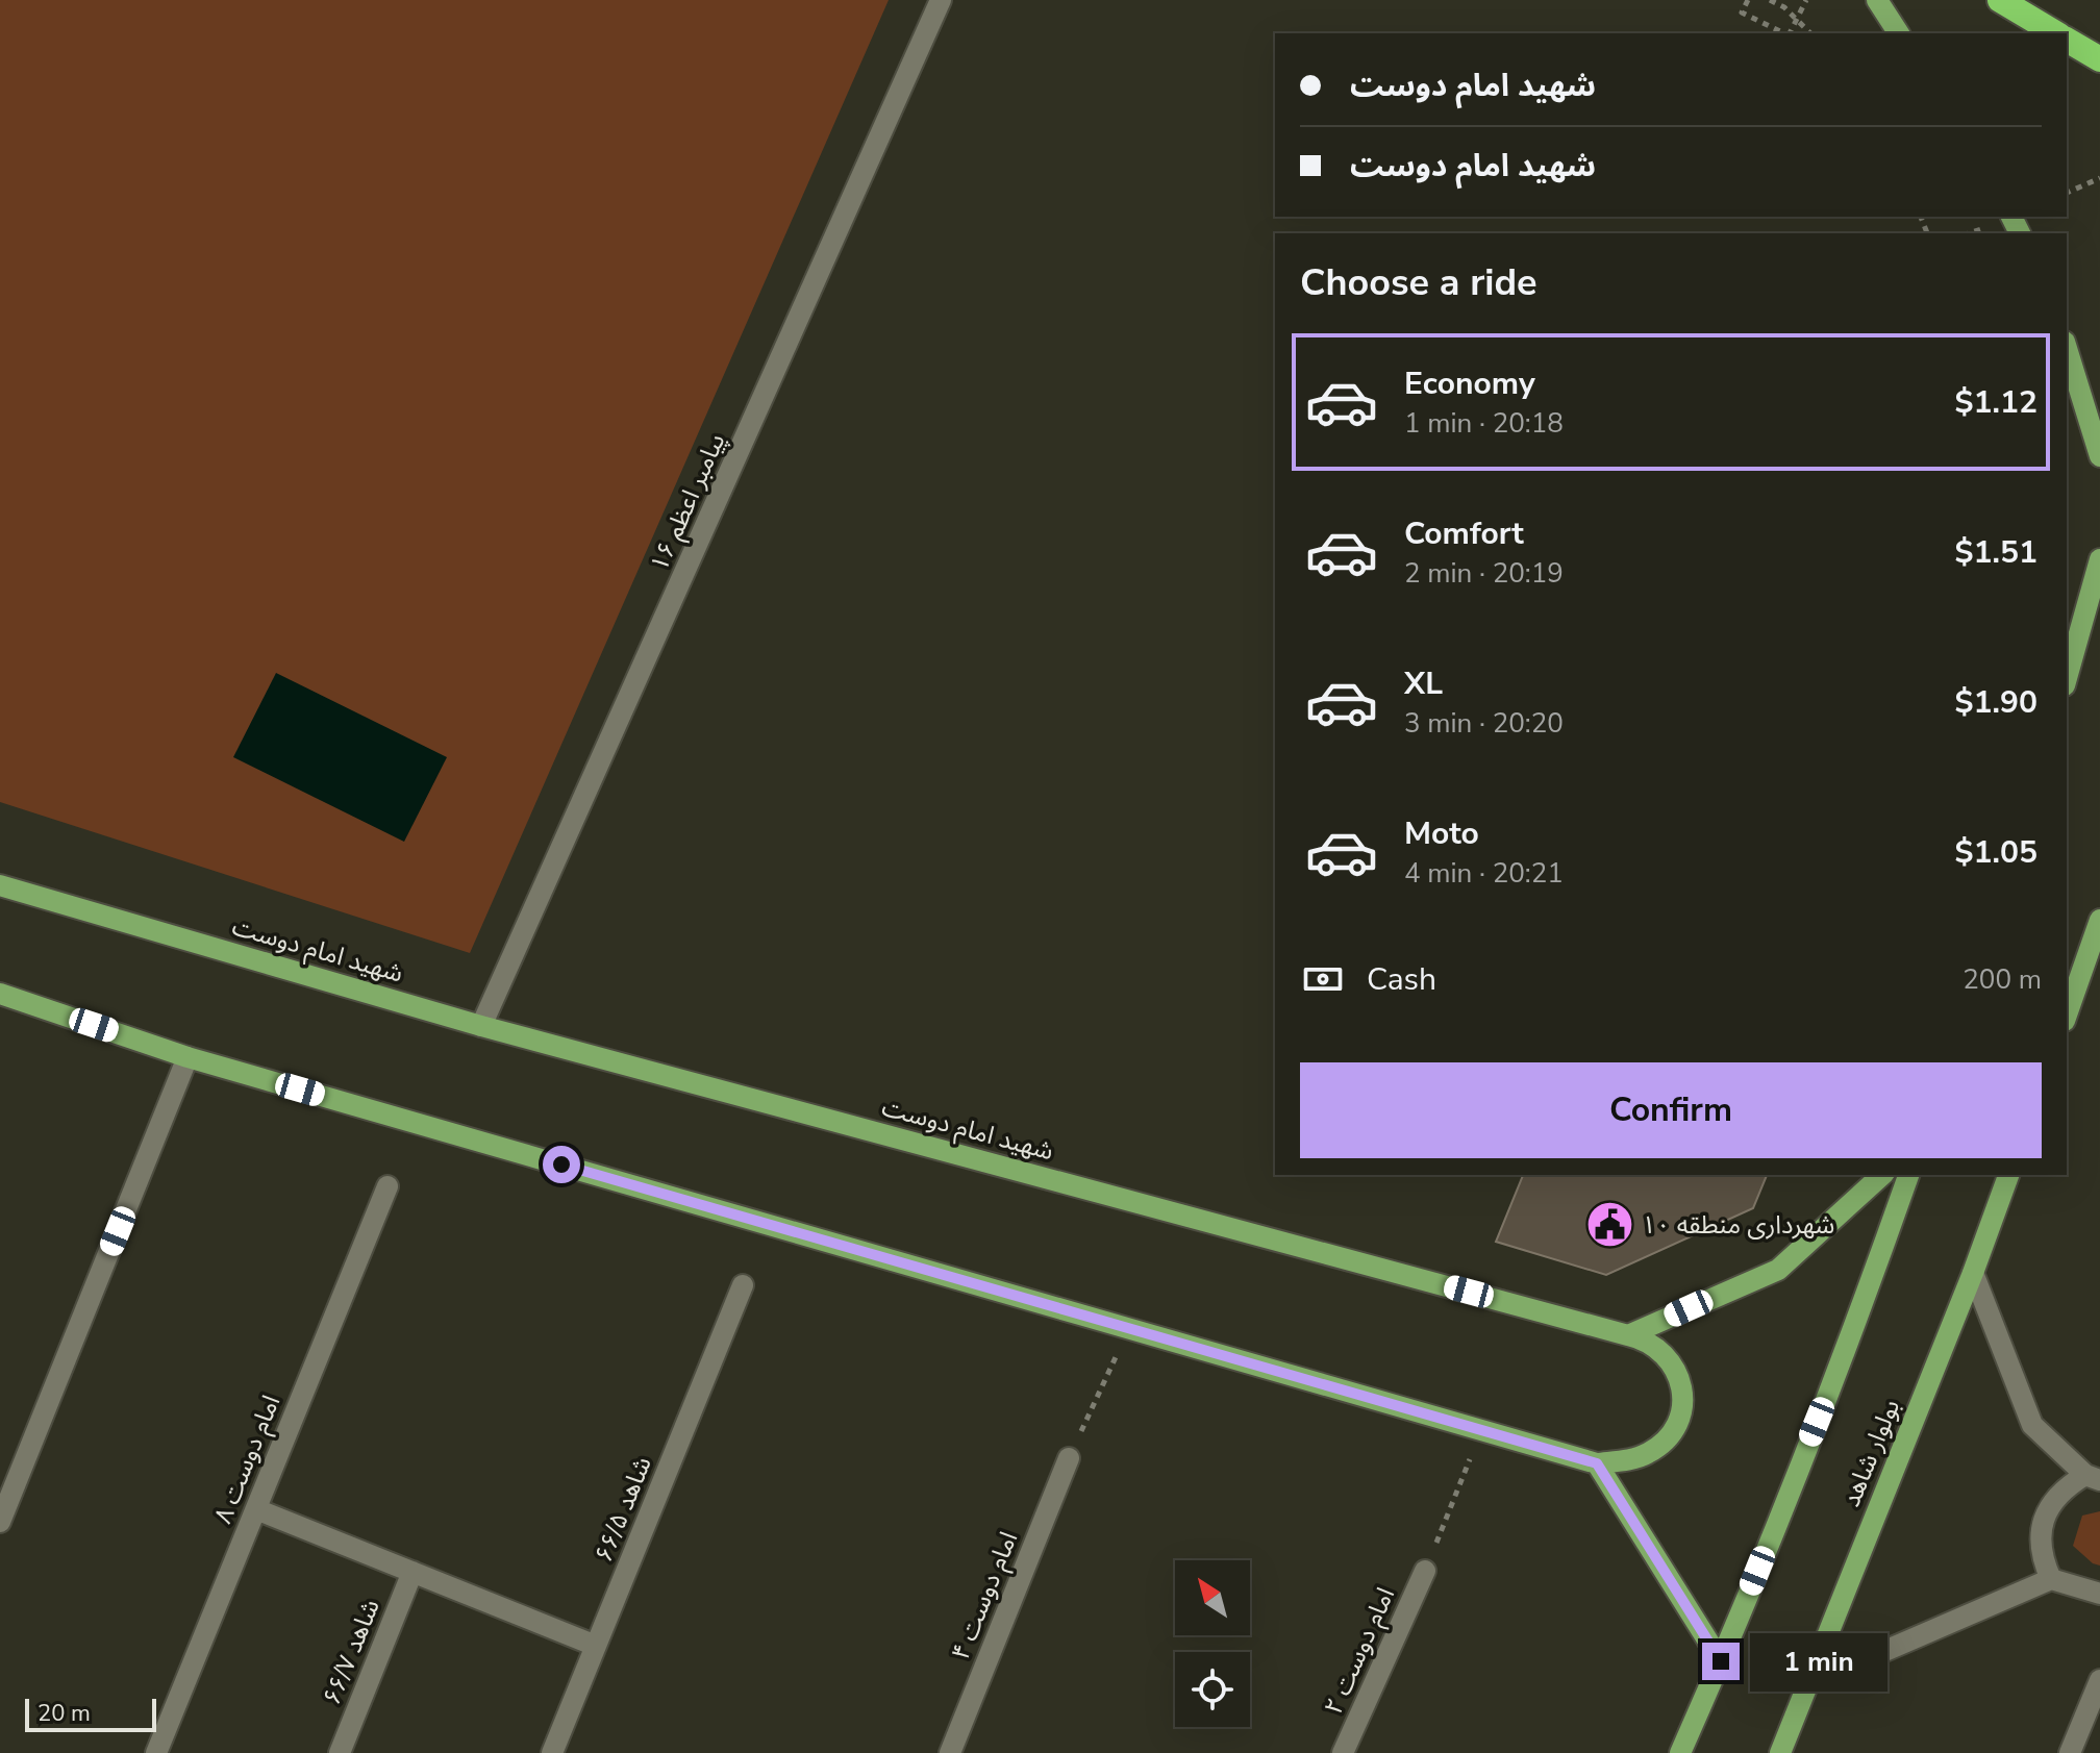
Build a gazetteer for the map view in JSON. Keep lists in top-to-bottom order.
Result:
{
  "streets": {
    "main road": ["شهید امام دوست", "بولوار شاهد"],
    "street": [
      "پیامبر اعظم ۱۶",
      "امام دوست ۸",
      "شاهد ۶۶/۵",
      "امام دوست ۴",
      "امام دوست ۲",
      "شاهد ۶۶/۷"
    ]
  },
  "crossings": [
    ["پیامبر اعظم ۱۶", "شهید امام دوست"]
  ],
  "places": {
    "public building": ["شهرداری منطقه ۱۰"]
  },
  "scale_bar": "20 m",
  "north": "top left",
  "page": {
    "banner": ["شهید امام دوست", "شهید امام دوست"],
    "heading": "Choose a ride",
    "list": [
      {
        "name": "Economy",
        "note": "1 min · 20:18",
        "value": "$1.12"
      },
      {
        "name": "Comfort",
        "note": "2 min · 20:19",
        "value": "$1.51"
      },
      {
        "name": "XL",
        "note": "3 min · 20:20",
        "value": "$1.90"
      },
      {
        "name": "Moto",
        "note": "4 min · 20:21",
        "value": "$1.05"
      }
    ],
    "pay": ["Cash", "200 m"],
    "buttons": "Confirm",
    "bubble": "1 min",
    "scale": "20 m"
  }
}
